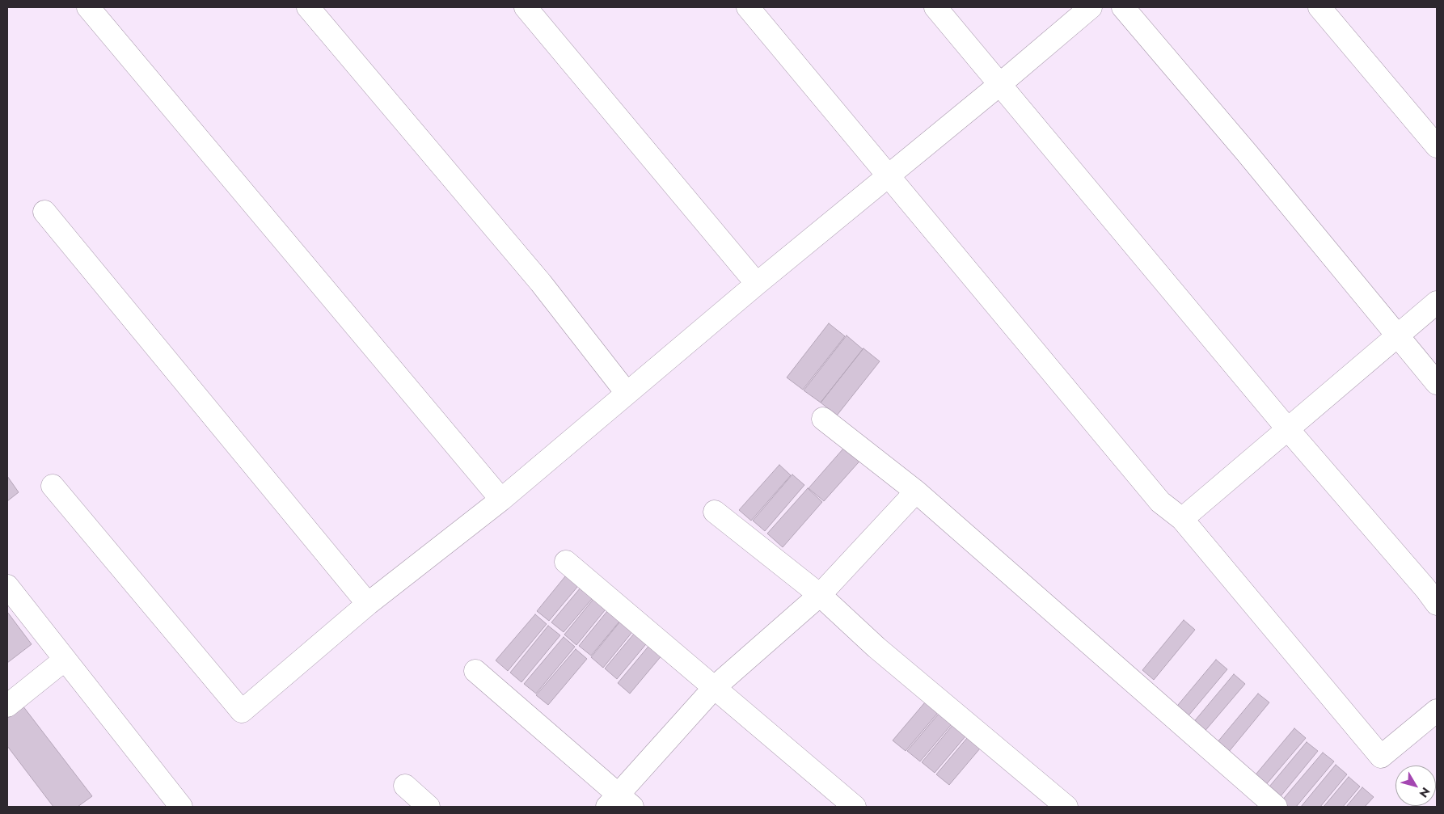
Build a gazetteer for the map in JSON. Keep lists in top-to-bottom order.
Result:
{
  "north": "bottom right"
}
